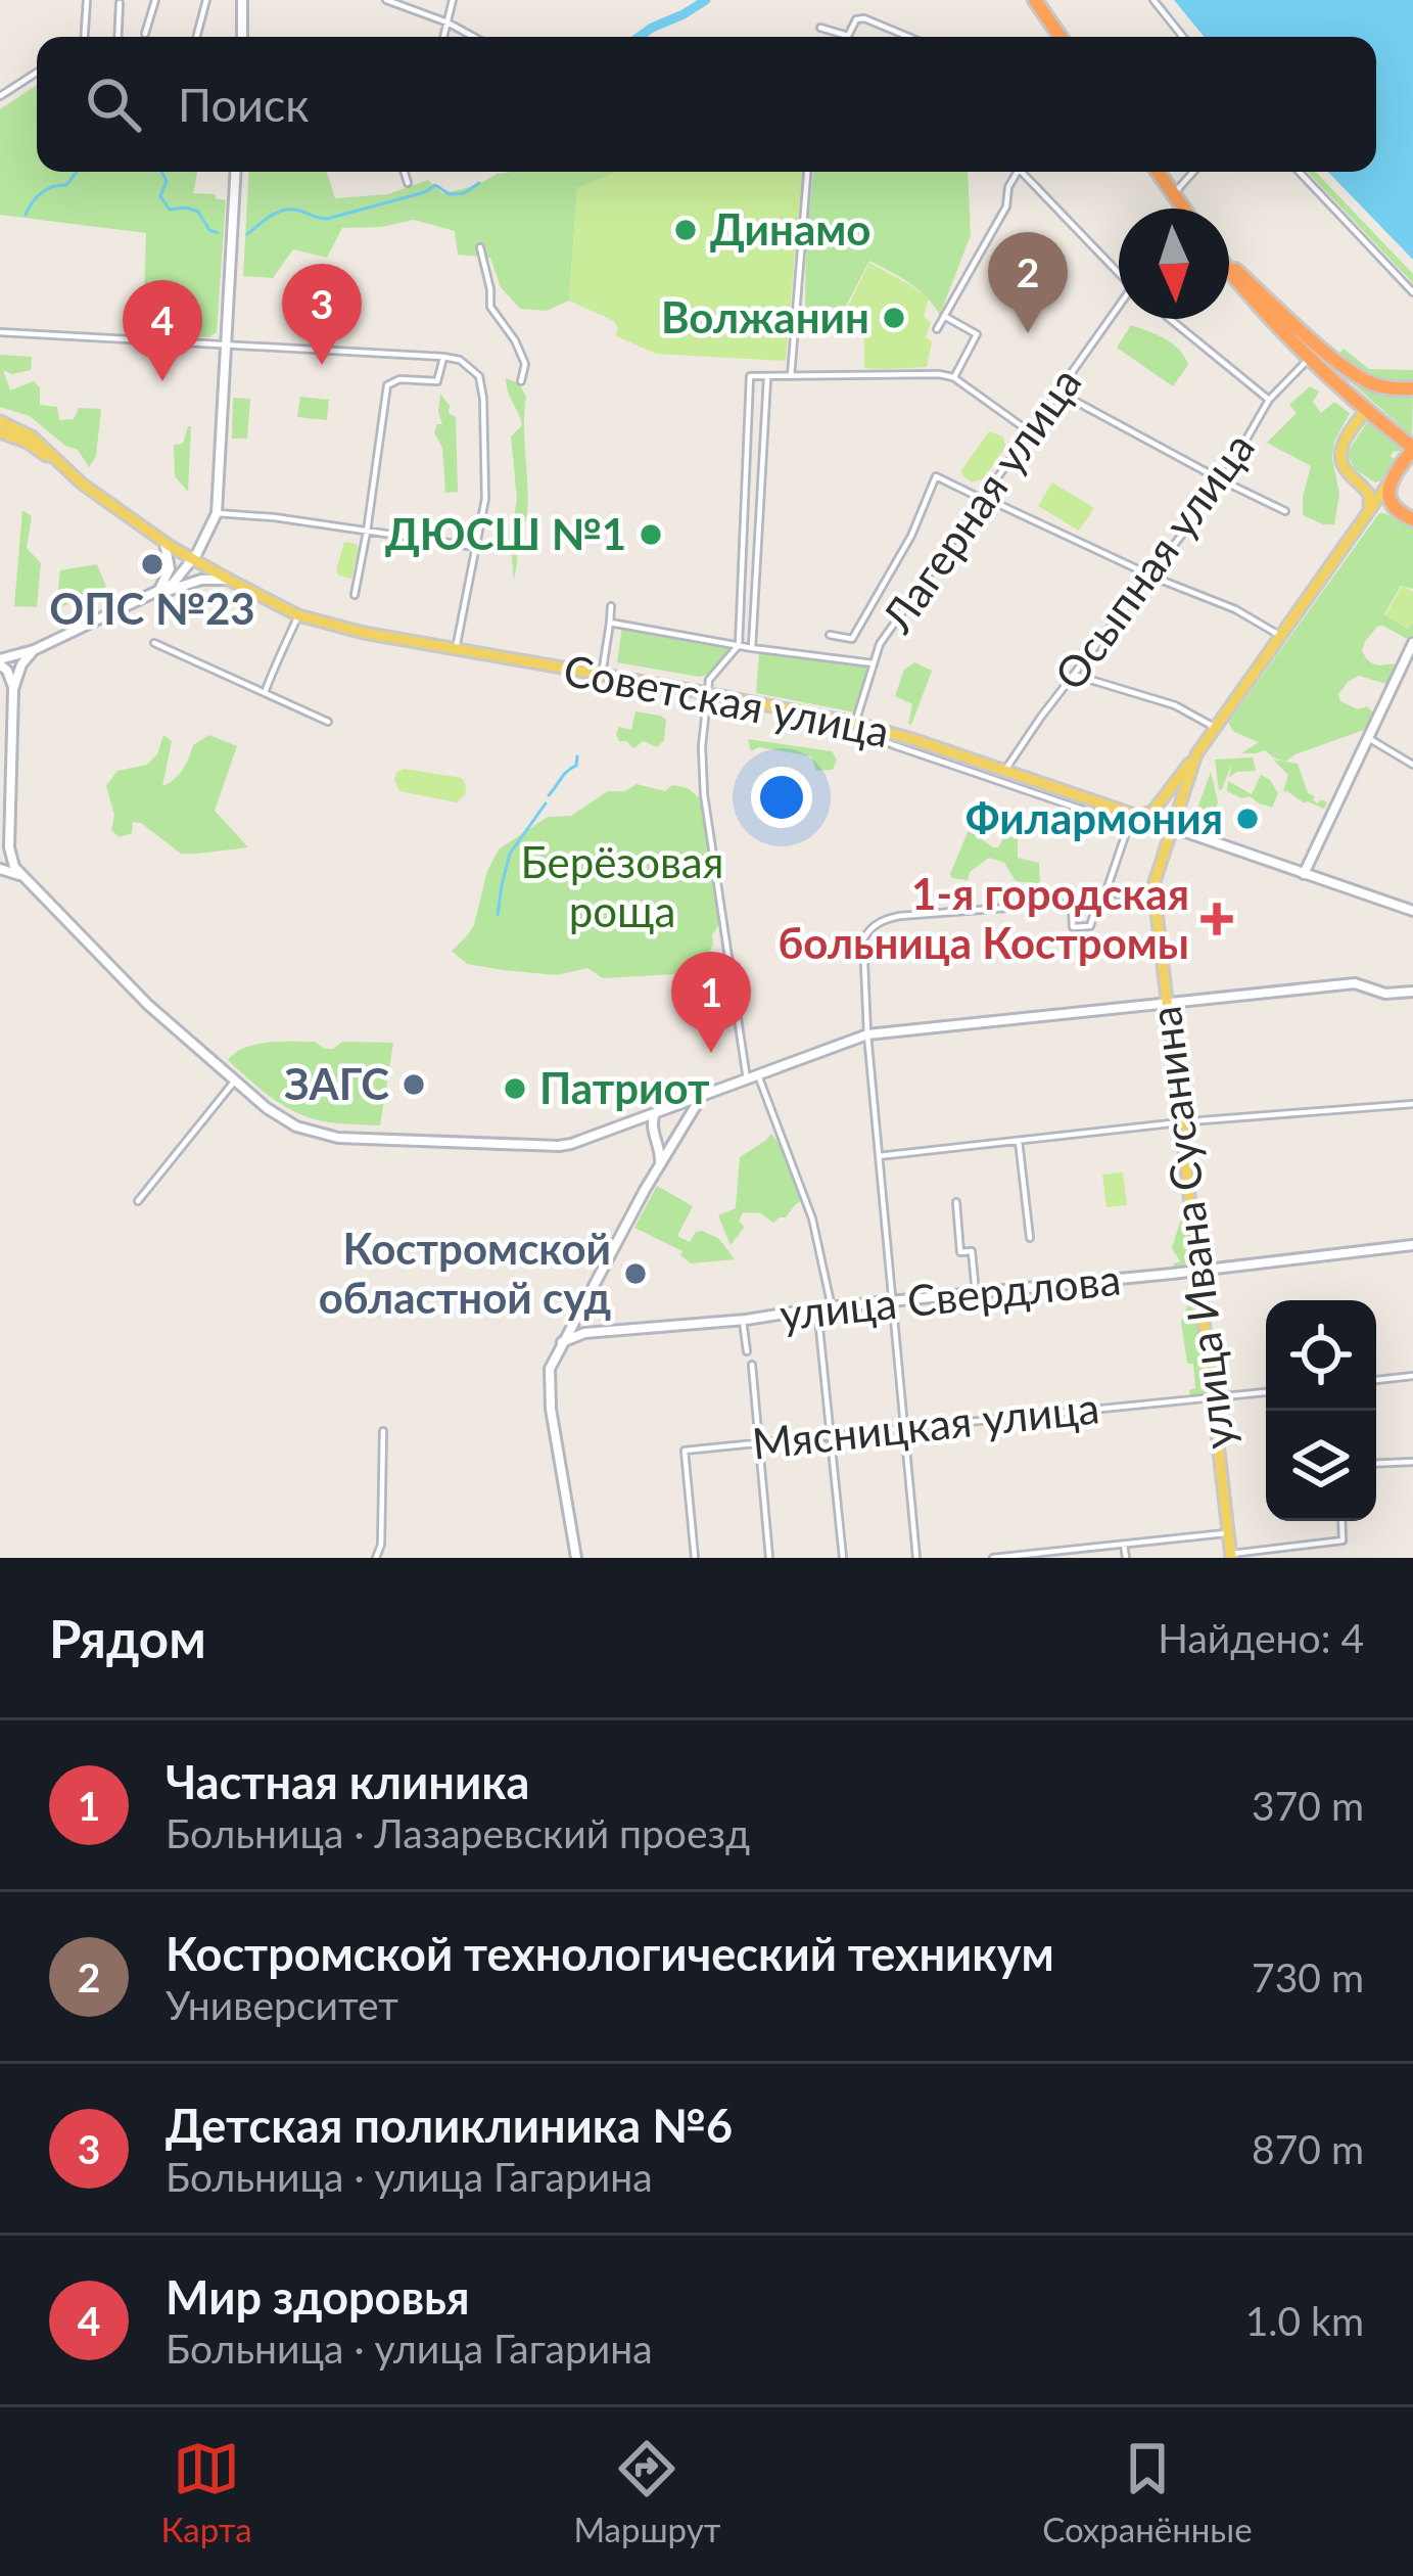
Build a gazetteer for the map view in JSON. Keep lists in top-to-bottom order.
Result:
{
  "streets": {
    "main road": ["Советская улица", "улица Ивана Сусанина"],
    "street": [
      "Лагерная улица",
      "Осыпная улица",
      "улица Свердлова",
      "Мясницкая улица"
    ]
  },
  "crossings": [
    ["Лагерная улица", "Советская улица"],
    ["Осыпная улица", "Советская улица"],
    ["Советская улица", "улица Ивана Сусанина"],
    ["улица Ивана Сусанина", "улица Свердлова"],
    ["улица Ивана Сусанина", "Мясницкая улица"]
  ],
  "parks": ["Берёзовая роща"],
  "places": {
    "other": [
      "Динамо",
      "Волжанин",
      "ДЮСШ №1",
      "ОПС №23",
      "Филармония",
      "ЗАГС",
      "Патриот",
      "Костромской областной суд"
    ],
    "health": ["1-я городская больница Костромы"]
  },
  "north": "bottom",
  "page": {
    "search": "Поиск",
    "pins": [
      "2",
      "3",
      "4",
      "1"
    ],
    "heading": ["Рядом", "Найдено: 4"],
    "list": [
      {
        "mark": "1",
        "name": "Частная клиника",
        "note": "Больница · Лазаревский проезд",
        "value": "370 m"
      },
      {
        "mark": "2",
        "name": "Костромской технологический техникум",
        "note": "Университет",
        "value": "730 m"
      },
      {
        "mark": "3",
        "name": "Детская поликлиника №6",
        "note": "Больница · улица Гагарина",
        "value": "870 m"
      },
      {
        "mark": "4",
        "name": "Мир здоровья",
        "note": "Больница · улица Гагарина",
        "value": "1.0 km"
      }
    ],
    "nav": ["Карта", "Маршрут", "Сохранённые"]
  }
}
